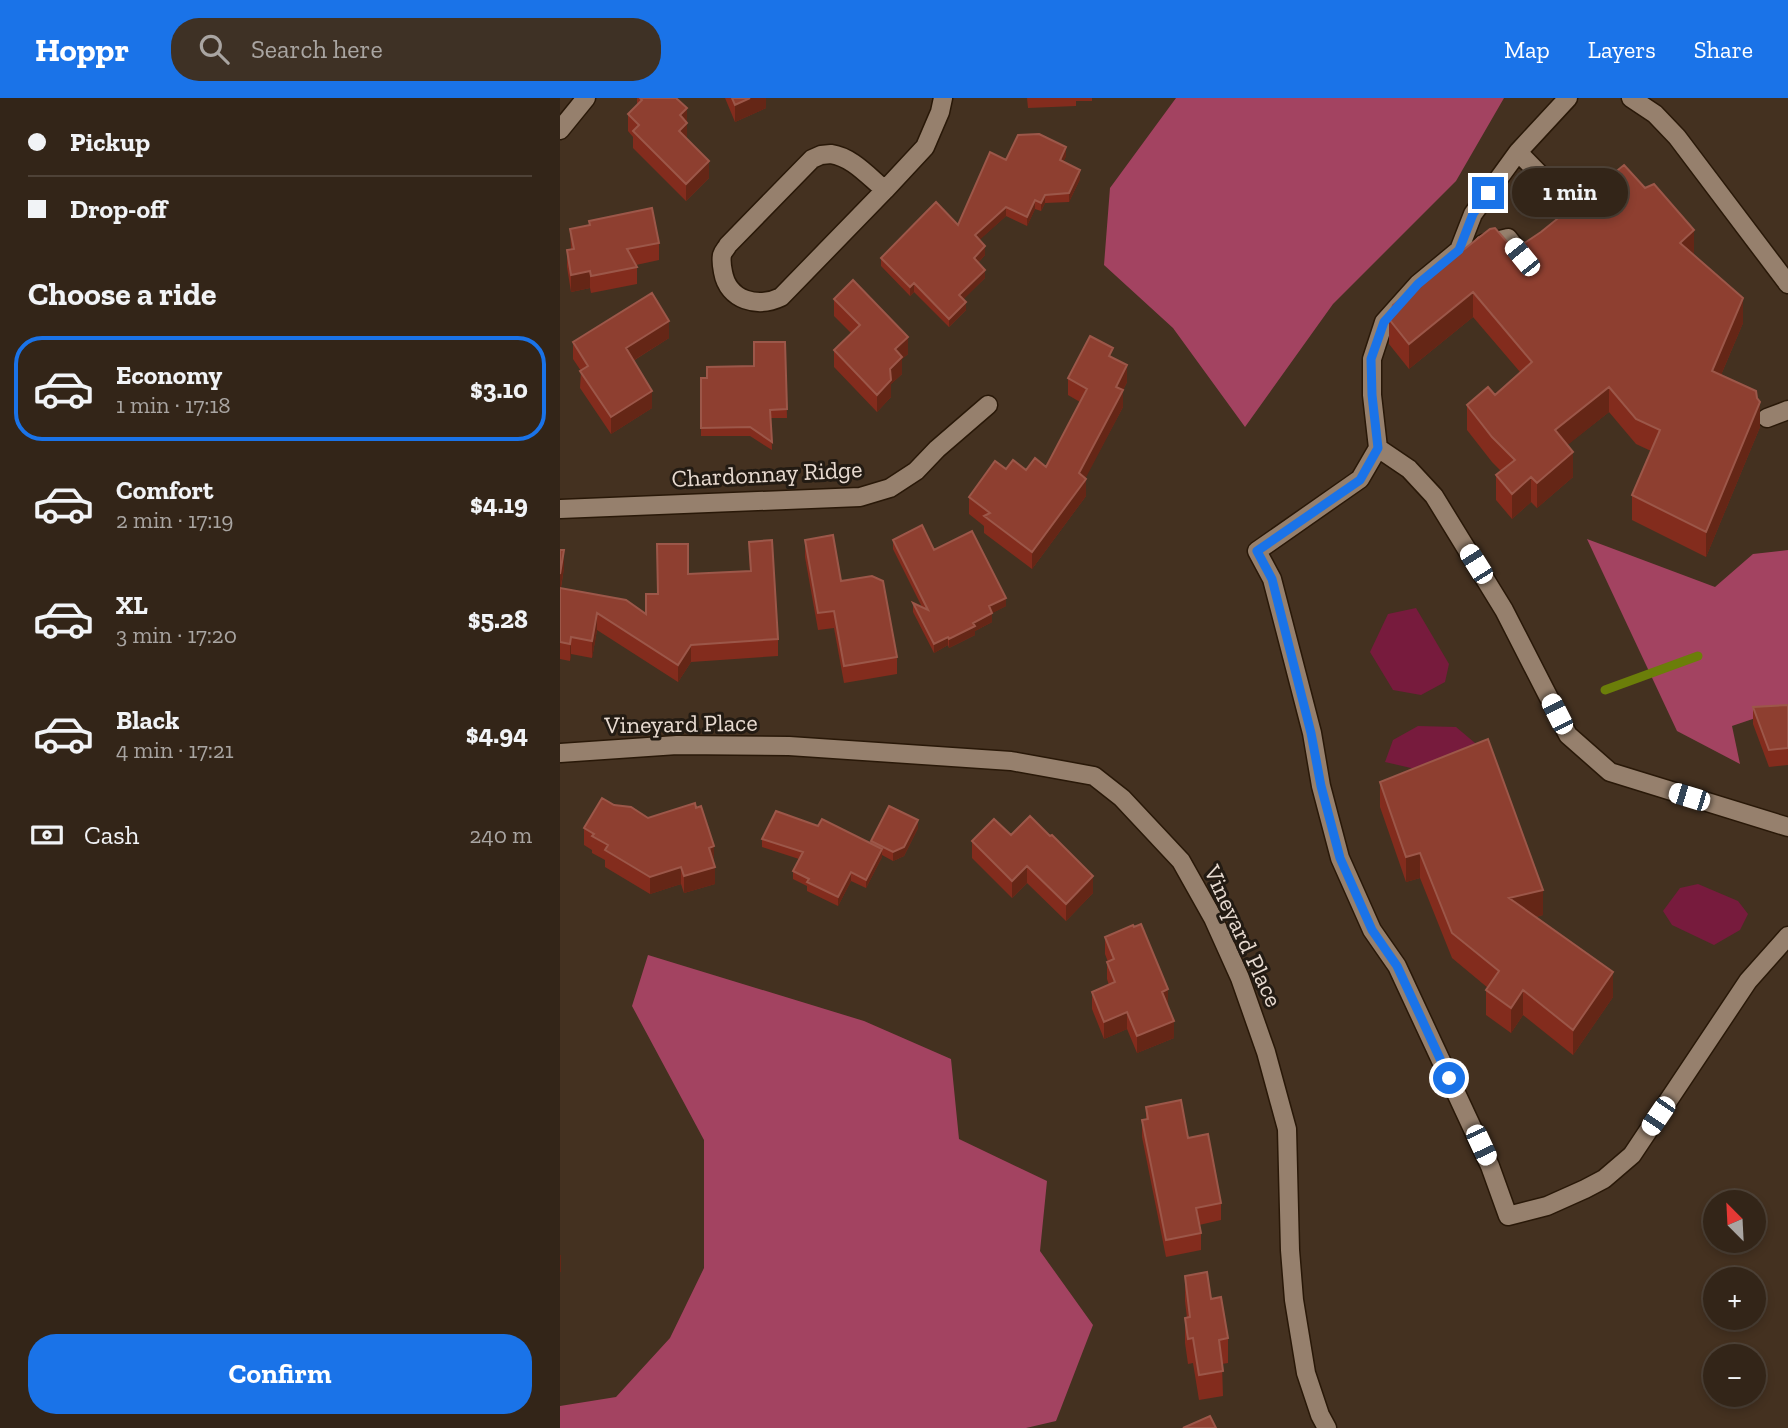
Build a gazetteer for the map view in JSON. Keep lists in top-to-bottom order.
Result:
{
  "streets": {
    "street": ["Chardonnay Ridge", "Vineyard Place"]
  },
  "north": "top left",
  "page": {
    "header": "Hoppr",
    "search": "Search here",
    "nav": ["Map", "Layers", "Share"],
    "banner": ["Pickup", "Drop-off"],
    "bubble": "1 min",
    "heading": "Choose a ride",
    "list": [
      {
        "name": "Economy",
        "note": "1 min · 17:18",
        "value": "$3.10"
      },
      {
        "name": "Comfort",
        "note": "2 min · 17:19",
        "value": "$4.19"
      },
      {
        "name": "XL",
        "note": "3 min · 17:20",
        "value": "$5.28"
      },
      {
        "name": "Black",
        "note": "4 min · 17:21",
        "value": "$4.94"
      }
    ],
    "pay": ["Cash", "240 m"],
    "map_buttons": ["+", "−"],
    "buttons": "Confirm"
  }
}
